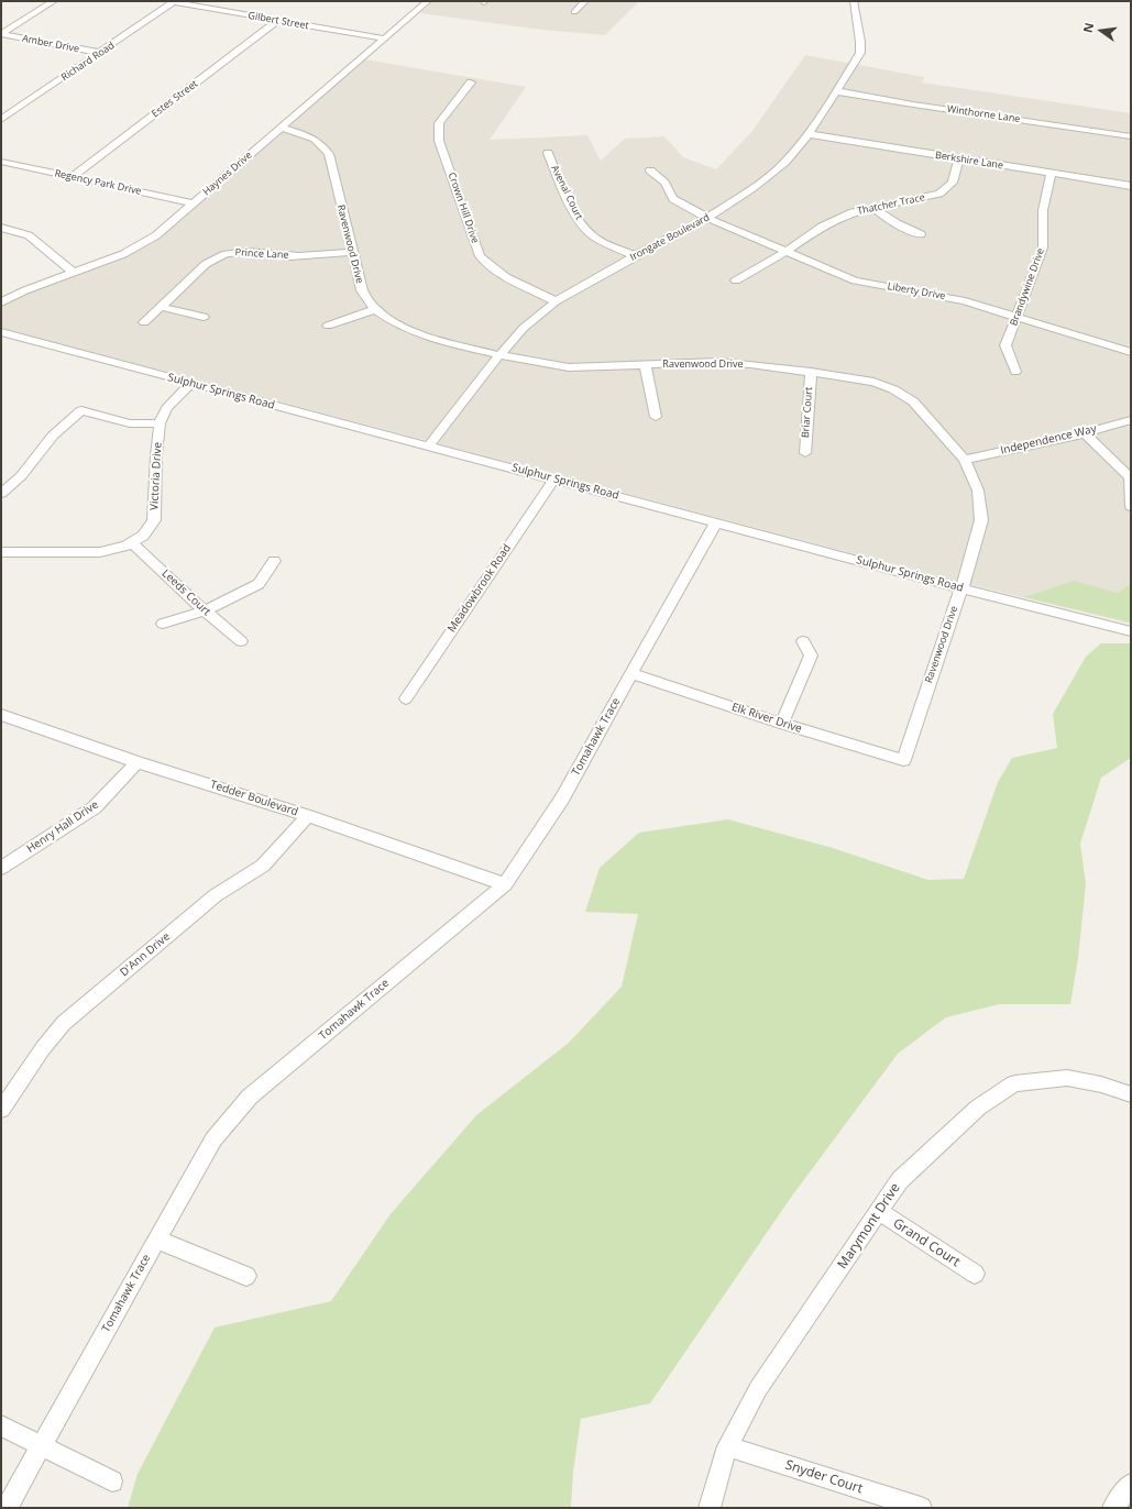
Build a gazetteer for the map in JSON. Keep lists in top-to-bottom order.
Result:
{
  "streets": {
    "street": [
      "Gilbert Street",
      "Amber Drive",
      "Richard Road",
      "Estes Street",
      "Winthorne Lane",
      "Berkshire Lane",
      "Haynes Drive",
      "Regency Park Drive",
      "Avenal Court",
      "Thatcher Trace",
      "Crown Hill Drive",
      "Irongate Boulevard",
      "Ravenwood Drive",
      "Prince Lane",
      "Brandywine Drive",
      "Liberty Drive",
      "Sulphur Springs Road",
      "Briar Court",
      "Independence Way",
      "Victoria Drive",
      "Meadowbrook Road",
      "Leeds Court",
      "Elk River Drive",
      "Tomahawk Trace",
      "Tedder Boulevard",
      "Henry Hall Drive",
      "D'Ann Drive",
      "Marymont Drive",
      "Grand Court",
      "Snyder Court"
    ]
  },
  "crossings": [
    ["Gilbert Street", "Richard Road"],
    ["Gilbert Street", "Estes Street"],
    ["Gilbert Street", "Haynes Drive"],
    ["Amber Drive", "Richard Road"],
    ["Estes Street", "Regency Park Drive"],
    ["Winthorne Lane", "Irongate Boulevard"],
    ["Berkshire Lane", "Thatcher Trace"],
    ["Berkshire Lane", "Irongate Boulevard"],
    ["Berkshire Lane", "Brandywine Drive"],
    ["Haynes Drive", "Regency Park Drive"],
    ["Haynes Drive", "Ravenwood Drive"],
    ["Avenal Court", "Irongate Boulevard"],
    ["Thatcher Trace", "Liberty Drive"],
    ["Crown Hill Drive", "Irongate Boulevard"],
    ["Irongate Boulevard", "Ravenwood Drive"],
    ["Irongate Boulevard", "Liberty Drive"],
    ["Irongate Boulevard", "Sulphur Springs Road"],
    ["Ravenwood Drive", "Prince Lane"],
    ["Ravenwood Drive", "Sulphur Springs Road"],
    ["Ravenwood Drive", "Briar Court"],
    ["Ravenwood Drive", "Independence Way"],
    ["Ravenwood Drive", "Elk River Drive"],
    ["Brandywine Drive", "Liberty Drive"],
    ["Sulphur Springs Road", "Victoria Drive"],
    ["Sulphur Springs Road", "Meadowbrook Road"],
    ["Sulphur Springs Road", "Tomahawk Trace"],
    ["Victoria Drive", "Leeds Court"],
    ["Elk River Drive", "Tomahawk Trace"],
    ["Tomahawk Trace", "Tedder Boulevard"],
    ["Tedder Boulevard", "Henry Hall Drive"],
    ["Tedder Boulevard", "D'Ann Drive"],
    ["Marymont Drive", "Grand Court"],
    ["Marymont Drive", "Snyder Court"]
  ],
  "north": "left"
}
